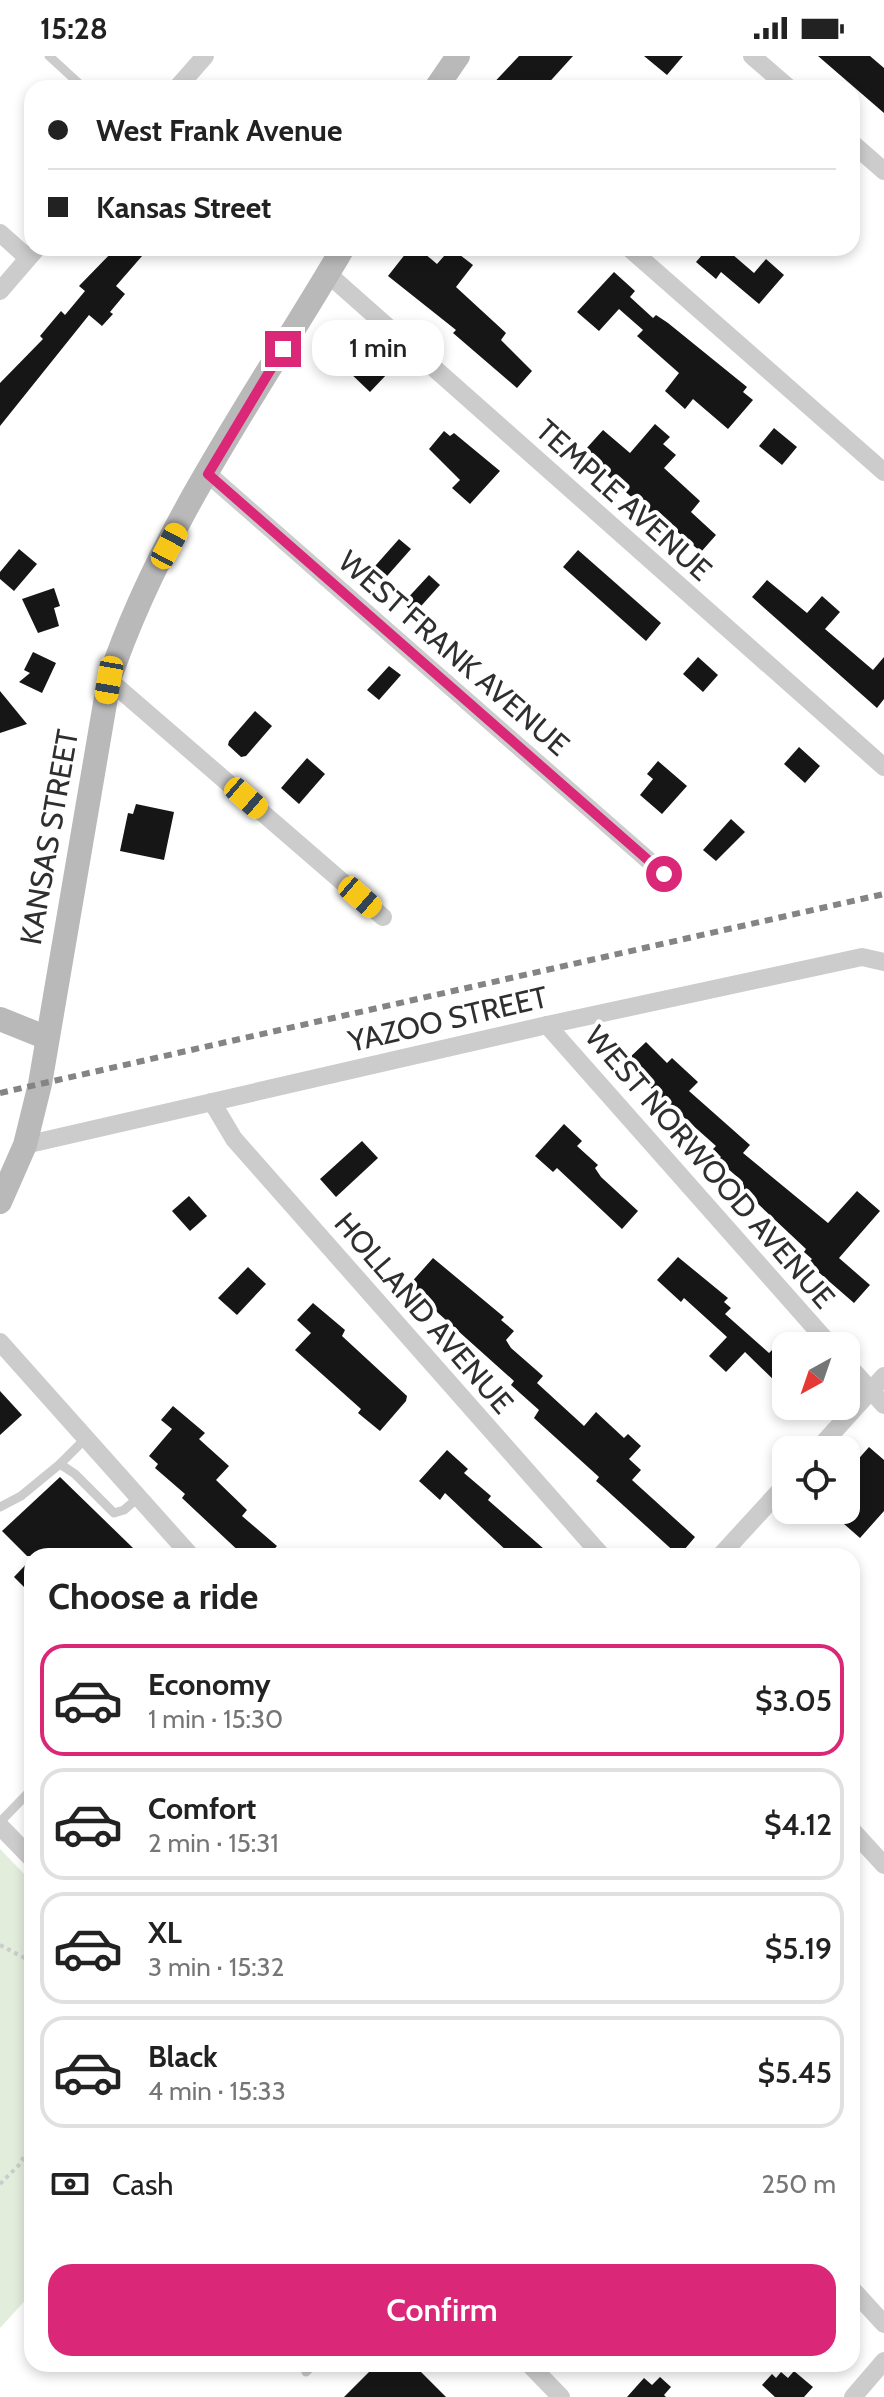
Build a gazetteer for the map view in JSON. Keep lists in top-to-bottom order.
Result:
{
  "streets": {
    "street": [
      "TEMPLE AVENUE",
      "WEST FRANK AVENUE",
      "KANSAS STREET",
      "YAZOO STREET",
      "WEST NORWOOD AVENUE",
      "HOLLAND AVENUE"
    ]
  },
  "crossings": [
    ["TEMPLE AVENUE", "KANSAS STREET"],
    ["WEST FRANK AVENUE", "KANSAS STREET"],
    ["KANSAS STREET", "YAZOO STREET"],
    ["YAZOO STREET", "WEST NORWOOD AVENUE"],
    ["YAZOO STREET", "HOLLAND AVENUE"]
  ],
  "north": "bottom left",
  "page": {
    "status": "15:28",
    "banner": ["West Frank Avenue", "Kansas Street"],
    "bubble": "1 min",
    "heading": "Choose a ride",
    "list": [
      {
        "name": "Economy",
        "note": "1 min · 15:30",
        "value": "$3.05"
      },
      {
        "name": "Comfort",
        "note": "2 min · 15:31",
        "value": "$4.12"
      },
      {
        "name": "XL",
        "note": "3 min · 15:32",
        "value": "$5.19"
      },
      {
        "name": "Black",
        "note": "4 min · 15:33",
        "value": "$5.45"
      }
    ],
    "pay": ["Cash", "250 m"],
    "buttons": "Confirm"
  }
}
